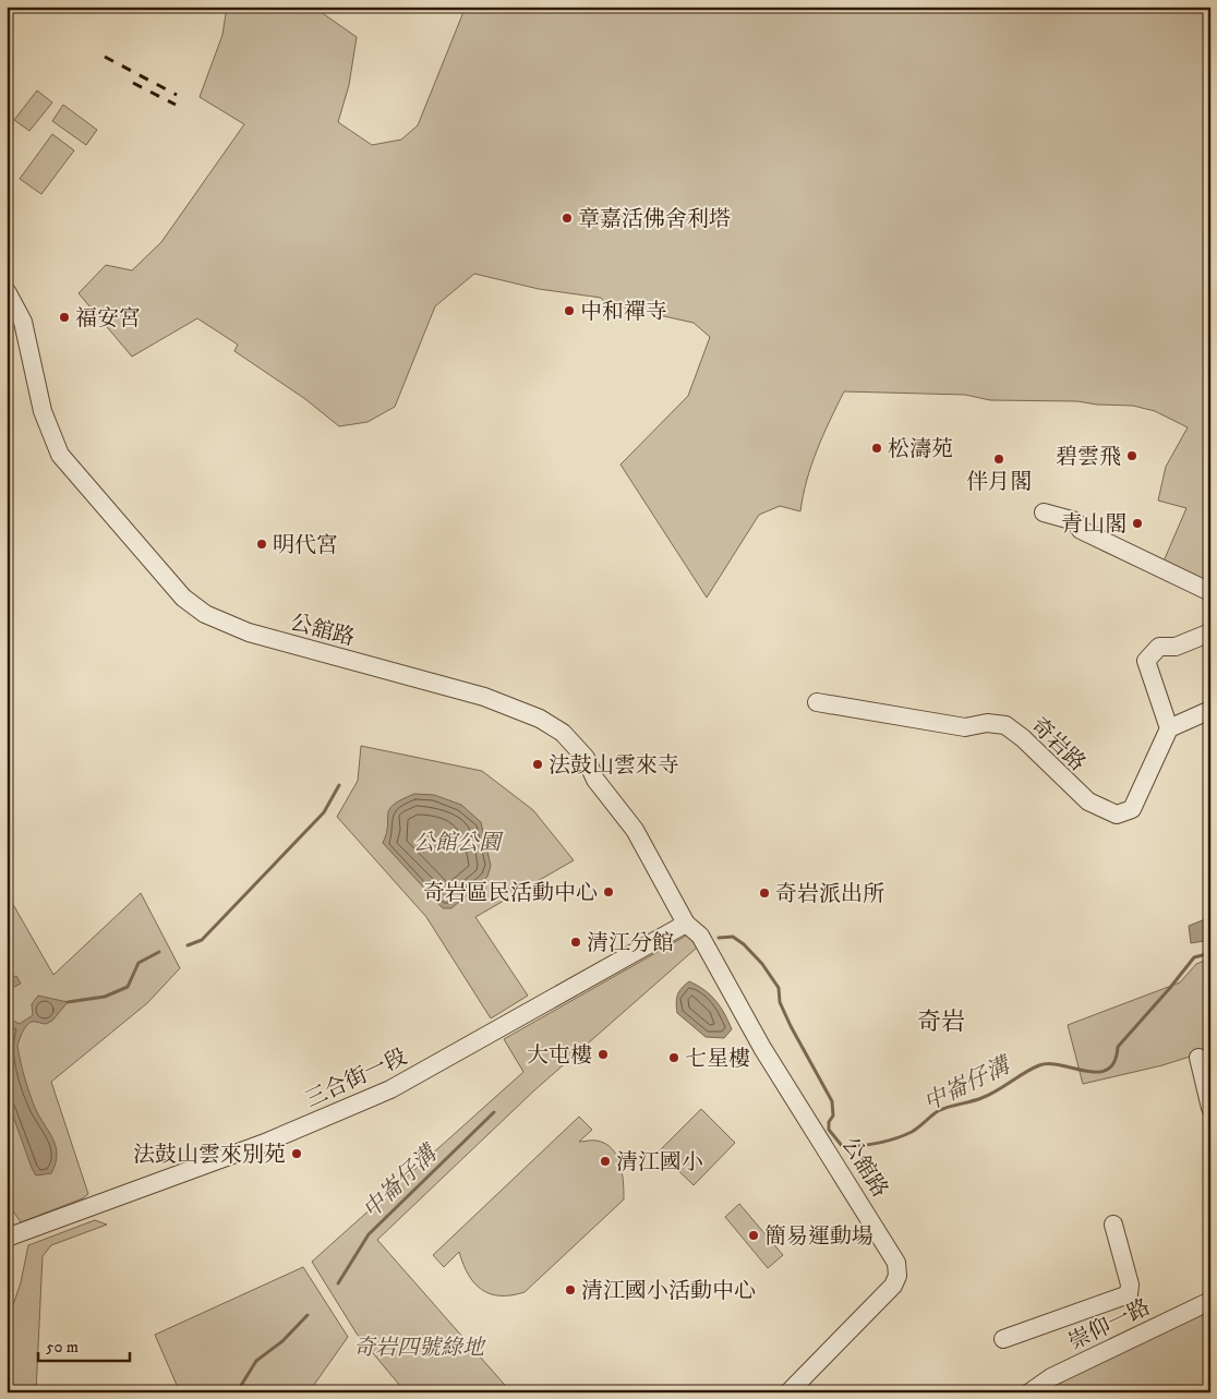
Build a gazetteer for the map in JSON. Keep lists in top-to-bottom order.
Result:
{
  "streets": {
    "street": [
      "公舘路",
      "奇岩路",
      "三合街一段",
      "崇仰一路"
    ]
  },
  "crossings": [
    ["公舘路", "三合街一段"]
  ],
  "districts": ["奇岩"],
  "water": ["中崙仔溝"],
  "parks": ["公館公園", "奇岩四號綠地"],
  "places": [
    "章嘉活佛舍利塔",
    "中和禪寺",
    "福安宮",
    "松濤苑",
    "碧雲飛",
    "伴月閣",
    "青山閣",
    "明代宮",
    "法鼓山雲來寺",
    "奇岩區民活動中心",
    "奇岩派出所",
    "清江分館",
    "大屯樓",
    "七星樓",
    "法鼓山雲來別苑",
    "清江國小",
    "簡易運動場",
    "清江國小活動中心"
  ],
  "scale_bar": "50 m"
}
